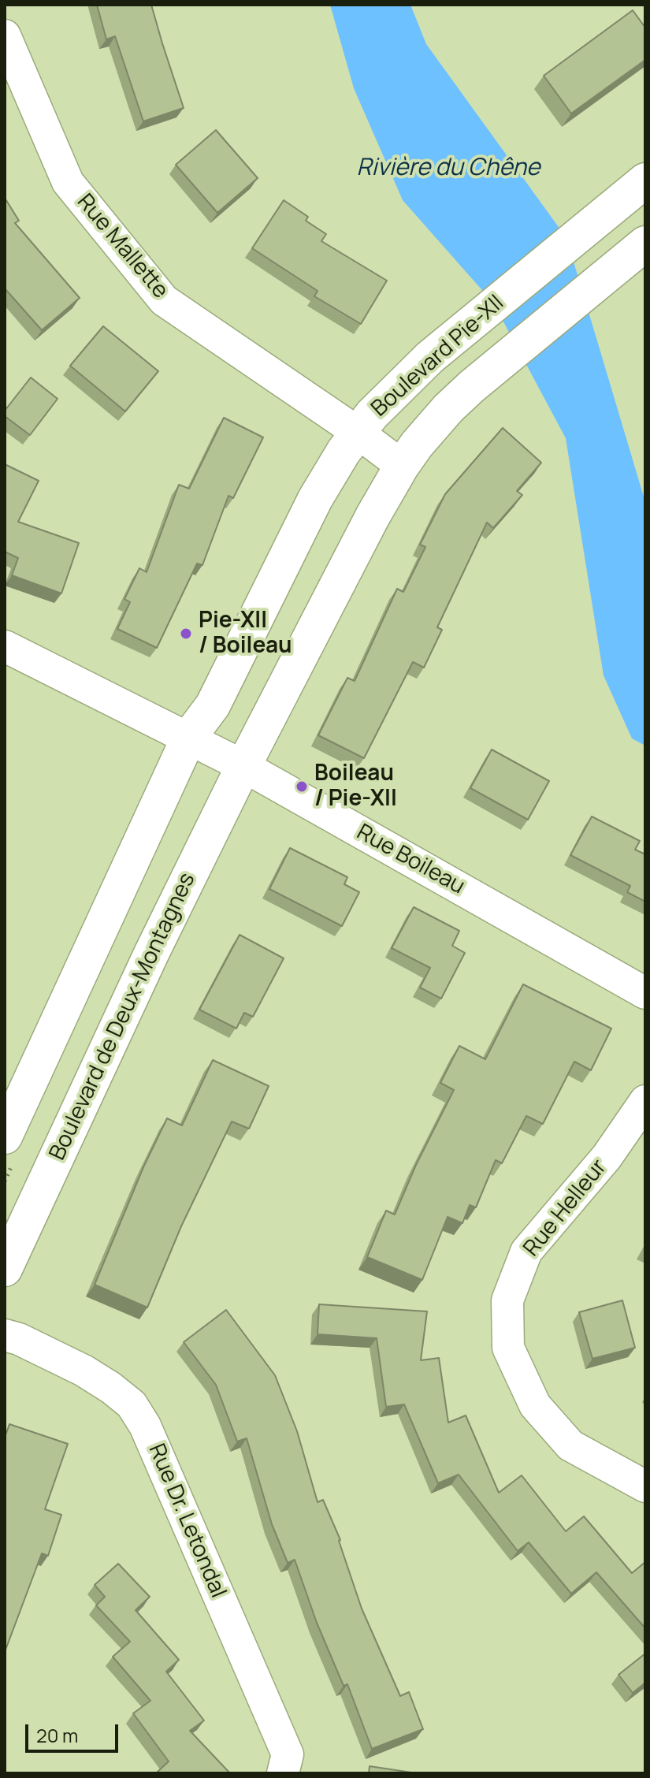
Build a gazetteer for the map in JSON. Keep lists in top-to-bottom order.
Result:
{
  "streets": {
    "street": [
      "Rue Mallette",
      "Boulevard Pie-XII",
      "Rue Boileau",
      "Boulevard de Deux-Montagnes",
      "Rue Helleur",
      "Rue Dr. Letondal"
    ]
  },
  "crossings": [
    ["Rue Mallette", "Boulevard Pie-XII"],
    ["Boulevard Pie-XII", "Rue Boileau"],
    ["Boulevard Pie-XII", "Boulevard de Deux-Montagnes"],
    ["Rue Boileau", "Boulevard de Deux-Montagnes"]
  ],
  "water": ["Rivière du Chêne"],
  "places": ["Pie-XII / Boileau", "Boileau / Pie-XII"],
  "scale_bar": "20 m"
}
